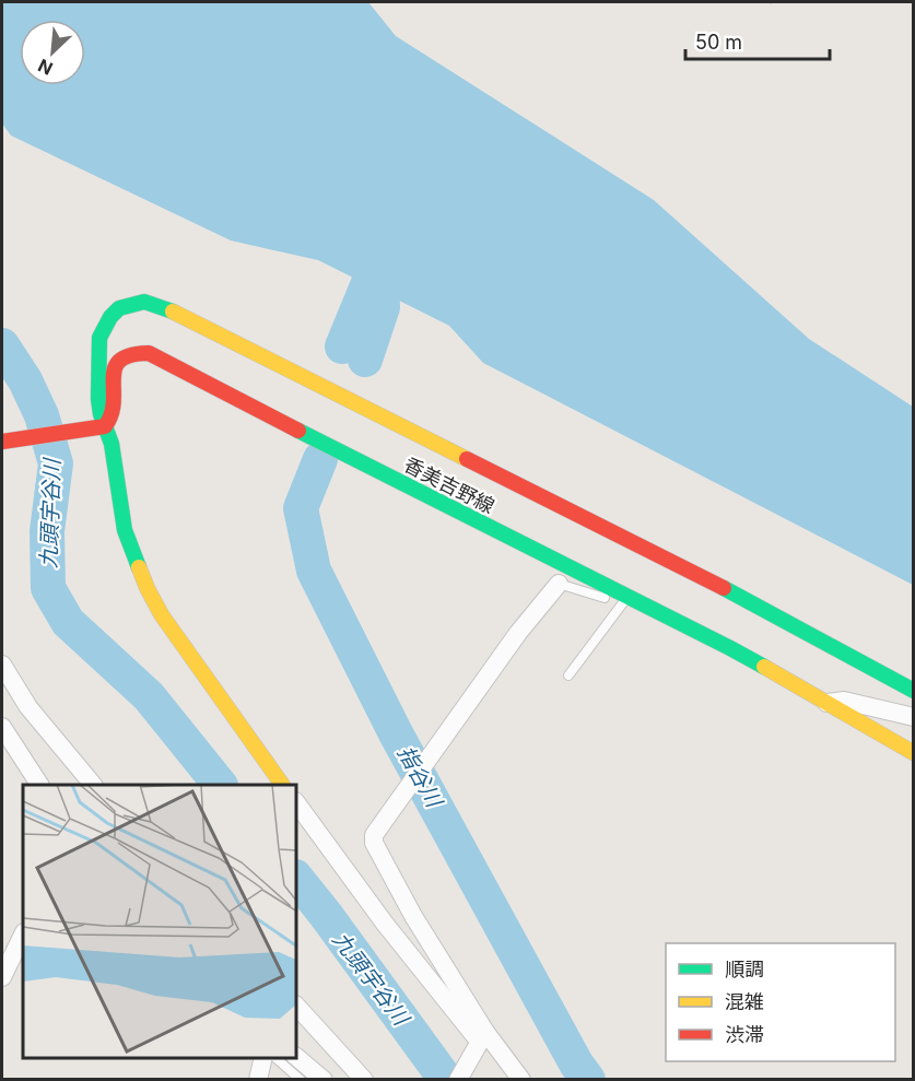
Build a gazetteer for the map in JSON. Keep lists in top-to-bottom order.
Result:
{
  "streets": {
    "street": ["香美吉野線"]
  },
  "water": ["九頭宇谷川", "指谷川"],
  "legend": ["順調", "混雑", "渋滞"],
  "scale_bar": "50 m",
  "north": "bottom left"
}
